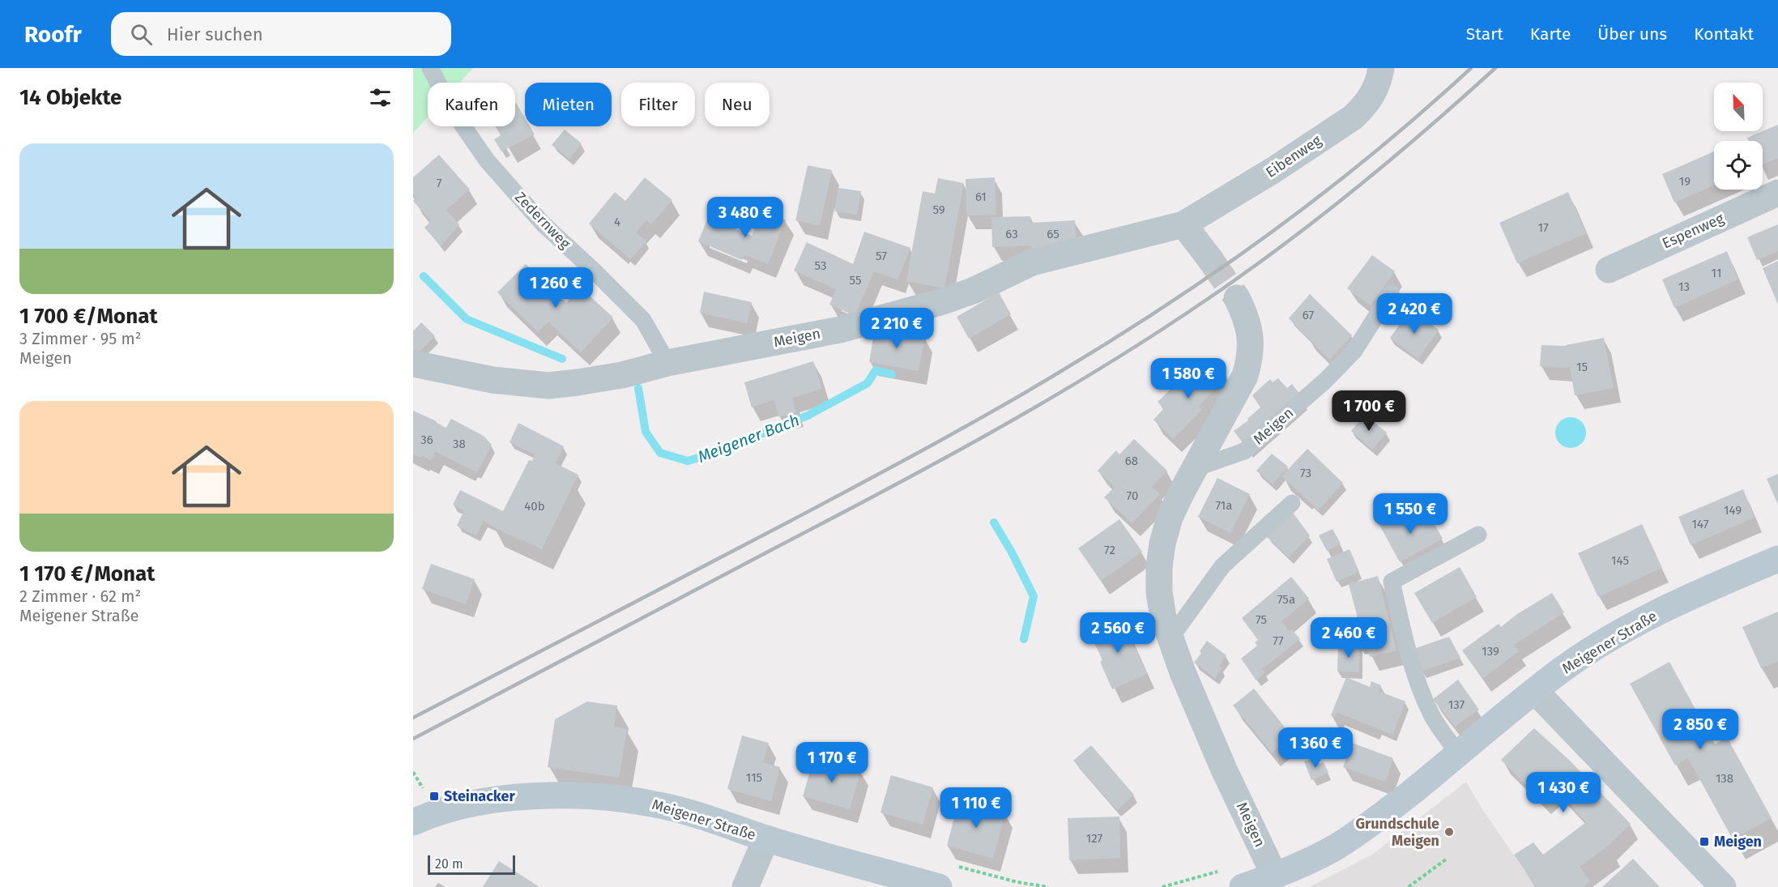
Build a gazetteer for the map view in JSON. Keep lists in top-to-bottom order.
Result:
{
  "streets": {
    "street": [
      "Eibenweg",
      "Espenweg",
      "Meigen",
      "Meigener Straße"
    ],
    "lane": ["Zedernweg"]
  },
  "crossings": [
    ["Eibenweg", "Meigen"],
    ["Zedernweg", "Meigen"],
    ["Meigen", "Meigener Straße"]
  ],
  "water": ["Meigener Bach"],
  "places": {
    "transit": ["Steinacker", "Meigen"],
    "other": ["Grundschule Meigen"]
  },
  "house_numbers": [
    "19",
    "7",
    "61",
    "59",
    "4",
    "17",
    "63",
    "65",
    "57",
    "53",
    "11",
    "55",
    "13",
    "67",
    "15",
    "36",
    "38",
    "68",
    "73",
    "70",
    "71a",
    "40b",
    "149",
    "147",
    "72",
    "145",
    "75a",
    "75",
    "77",
    "139",
    "137",
    "115",
    "138",
    "127"
  ],
  "scale_bar": "20 m",
  "north": "top left",
  "page": {
    "header": "Roofr",
    "search": "Hier suchen",
    "nav": [
      "Start",
      "Karte",
      "Über uns",
      "Kontakt"
    ],
    "heading": "14 Objekte",
    "chip": [
      "Kaufen",
      "Mieten",
      "Filter",
      "Neu"
    ],
    "list": [
      {
        "name": "1 700 €/Monat",
        "note": "3 Zimmer · 95 m² · Meigen"
      },
      {
        "name": "1 170 €/Monat",
        "note": "2 Zimmer · 62 m² · Meigener Straße"
      }
    ],
    "price": [
      "3 480 €",
      "1 260 €",
      "2 420 €",
      "2 210 €",
      "1 580 €",
      "1 700 €",
      "1 550 €",
      "2 560 €",
      "2 460 €",
      "2 850 €",
      "1 360 €",
      "1 170 €",
      "1 430 €",
      "1 110 €"
    ],
    "scale": "20 m"
  }
}
